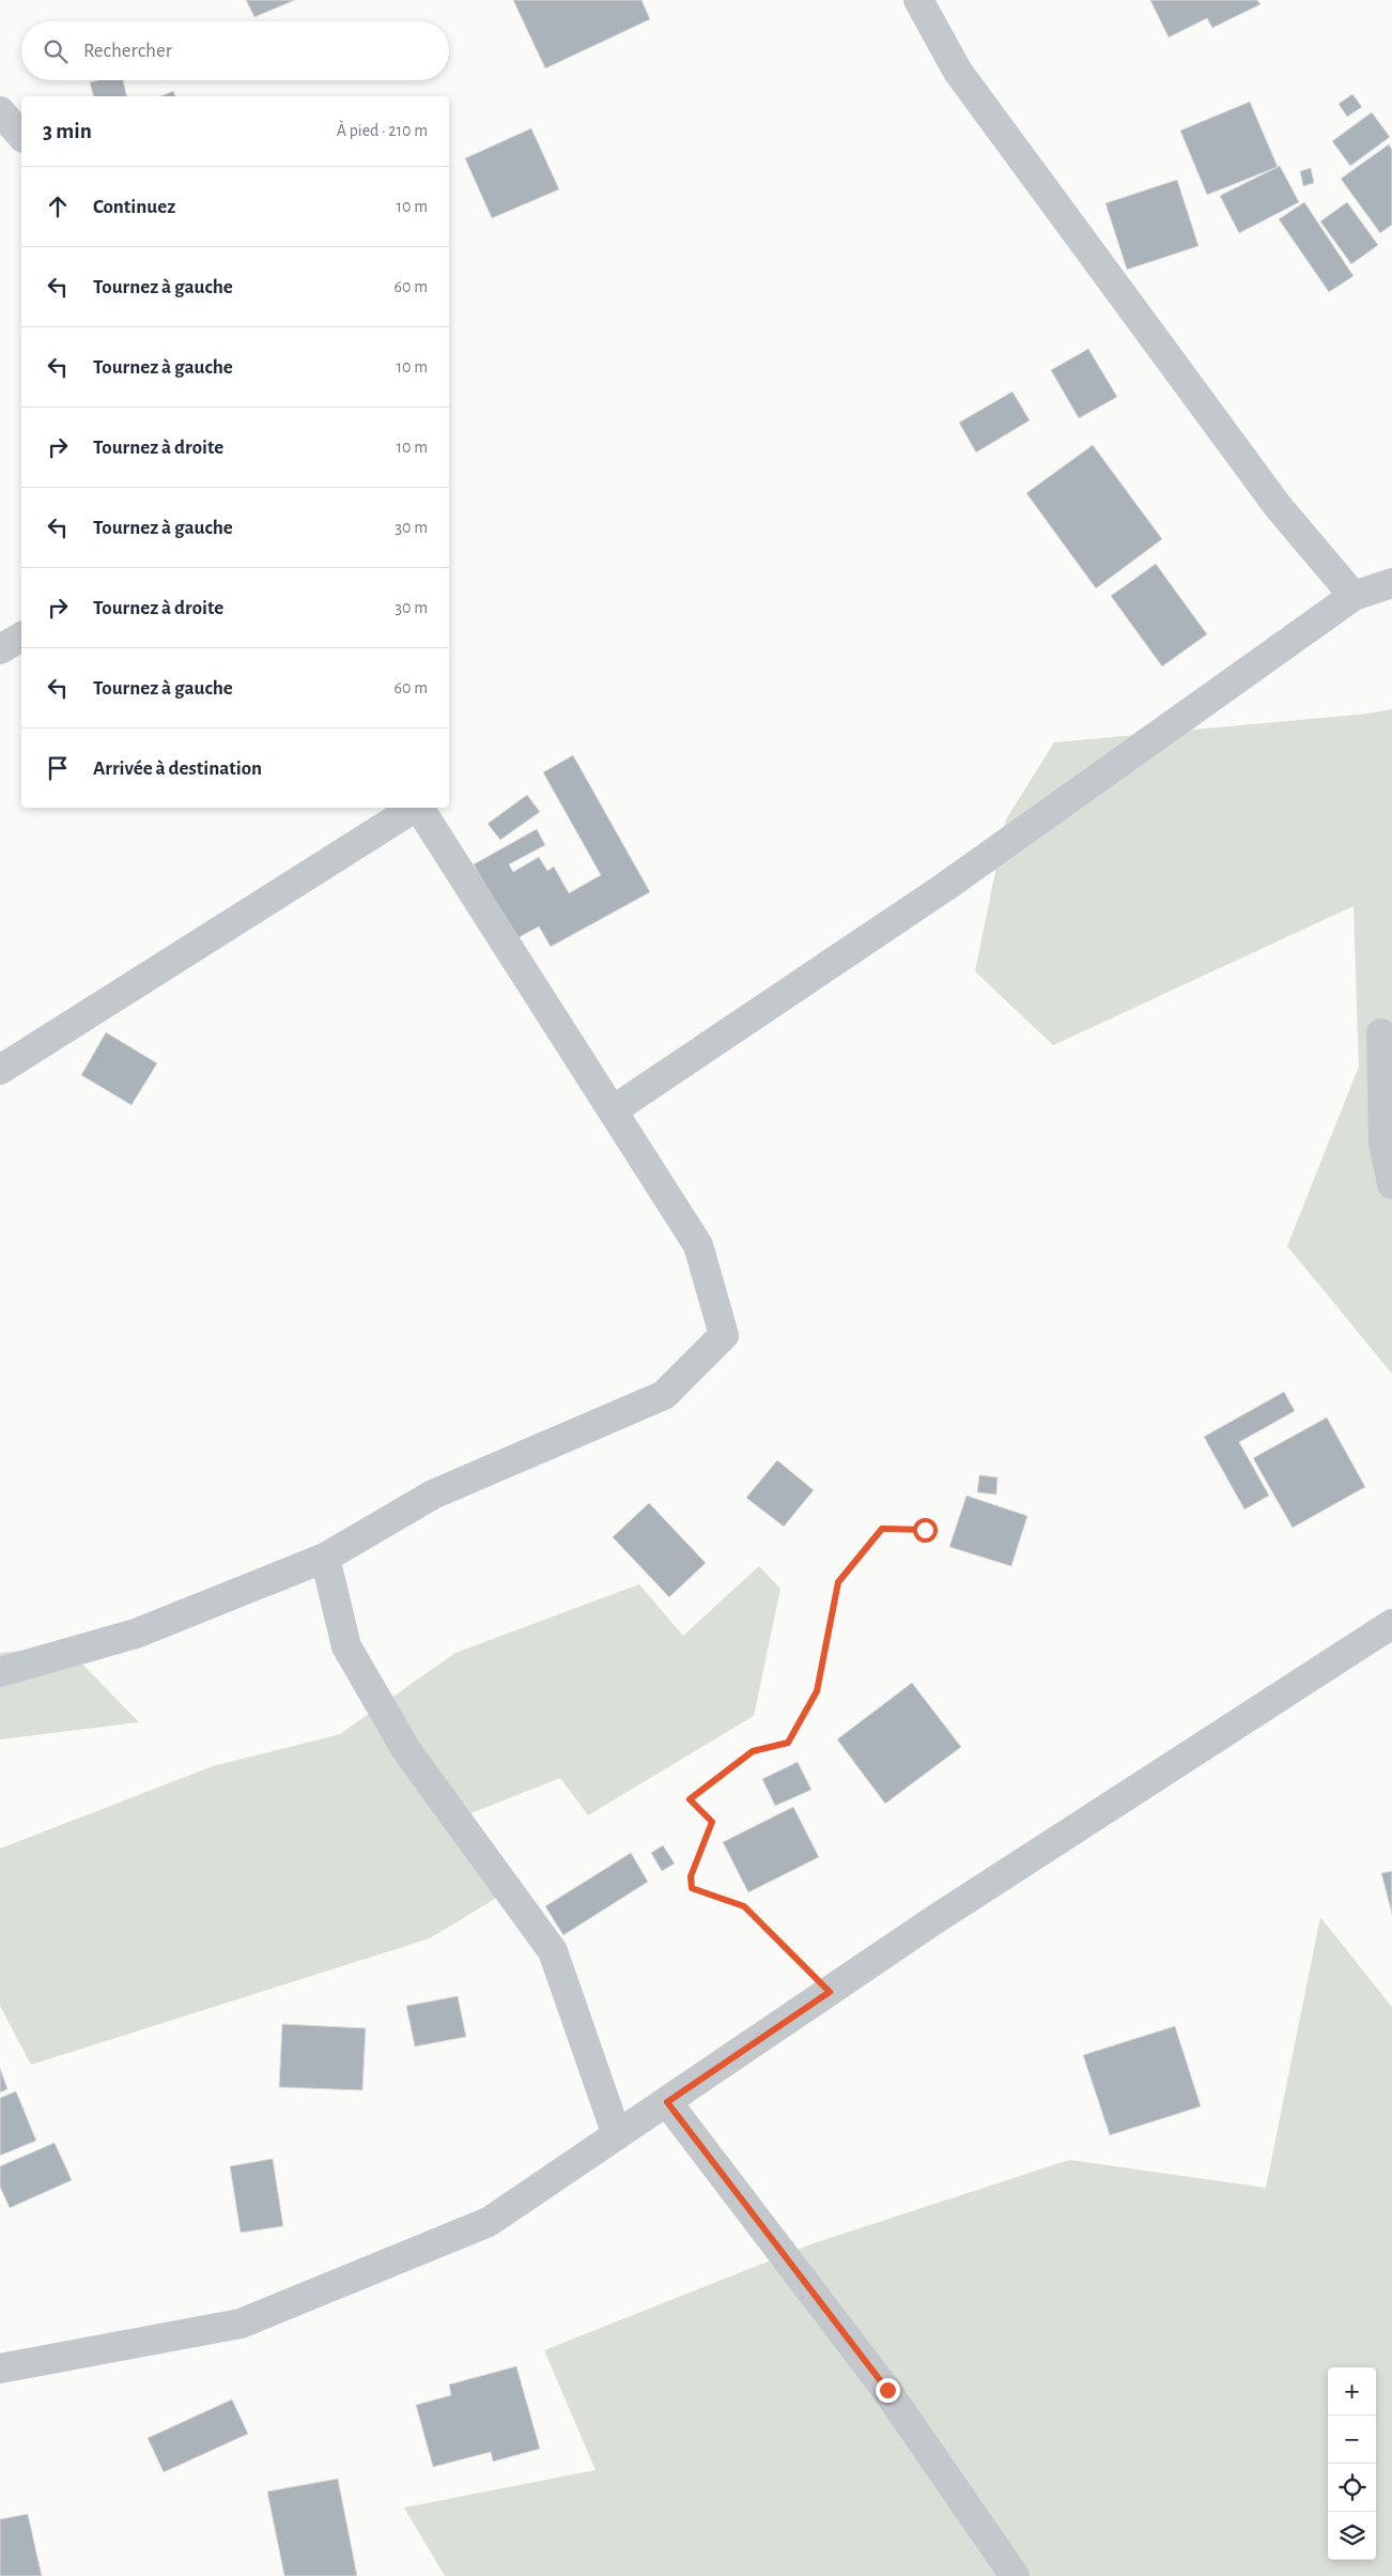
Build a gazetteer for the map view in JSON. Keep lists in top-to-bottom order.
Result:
{
  "page": {
    "search": "Rechercher",
    "heading": ["3 min", "À pied · 210 m"],
    "list": [
      ["Continuez", "10 m"],
      ["Tournez à gauche", "60 m"],
      ["Tournez à gauche", "10 m"],
      ["Tournez à droite", "10 m"],
      ["Tournez à gauche", "30 m"],
      ["Tournez à droite", "30 m"],
      ["Tournez à gauche", "60 m"],
      "Arrivée à destination"
    ],
    "map_buttons": ["+", "−"]
  }
}
